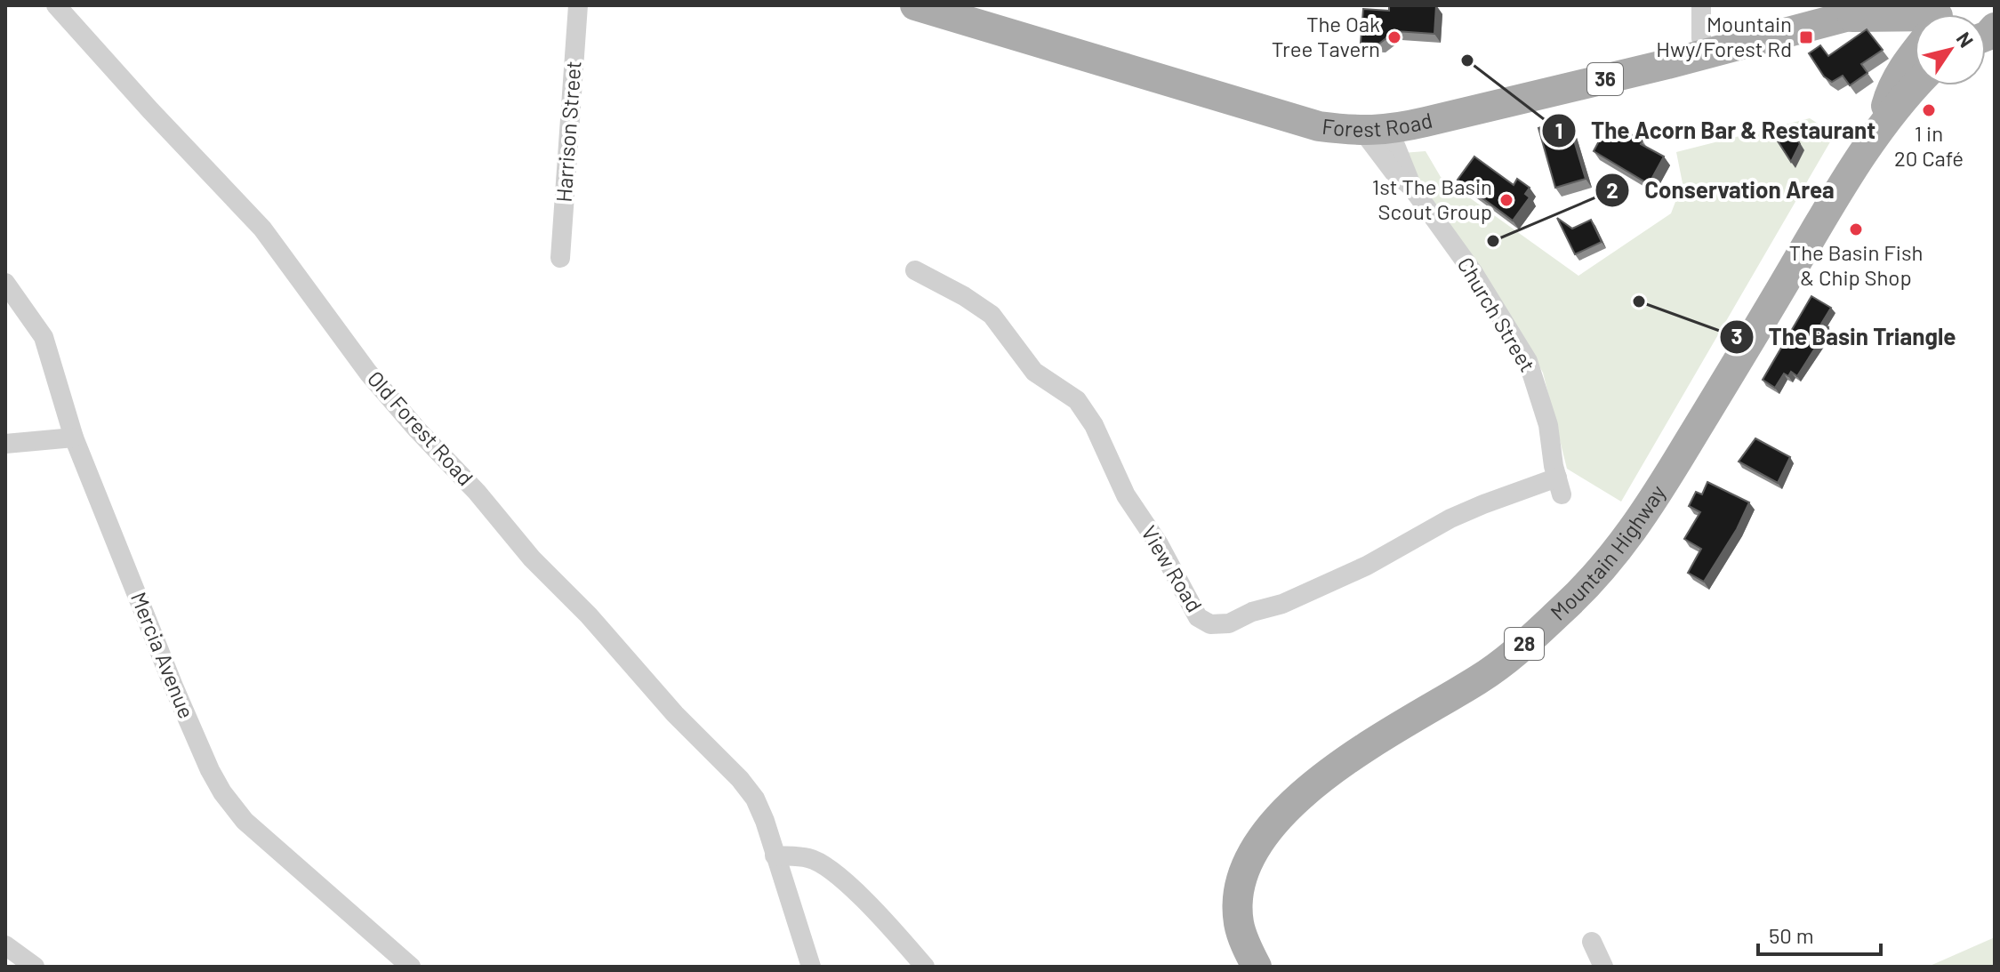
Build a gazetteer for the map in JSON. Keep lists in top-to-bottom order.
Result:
{
  "streets": {
    "main road": [
      "36",
      "Forest Road",
      "Mountain Highway",
      "28"
    ],
    "street": [
      "Harrison Street",
      "Church Street",
      "Old Forest Road",
      "View Road",
      "Mercia Avenue"
    ]
  },
  "crossings": [
    ["Forest Road", "Church Street"],
    ["Church Street", "View Road"]
  ],
  "places": {
    "other": [
      "The Oak Tree Tavern",
      "The Acorn Bar & Restaurant",
      "1 in 20 Café",
      "1st The Basin Scout Group",
      "The Basin Fish & Chip Shop",
      "Conservation Area",
      "The Basin Triangle"
    ],
    "transit": ["Mountain Hwy/Forest Rd"]
  },
  "scale_bar": "50 m",
  "north": "top right"
}
